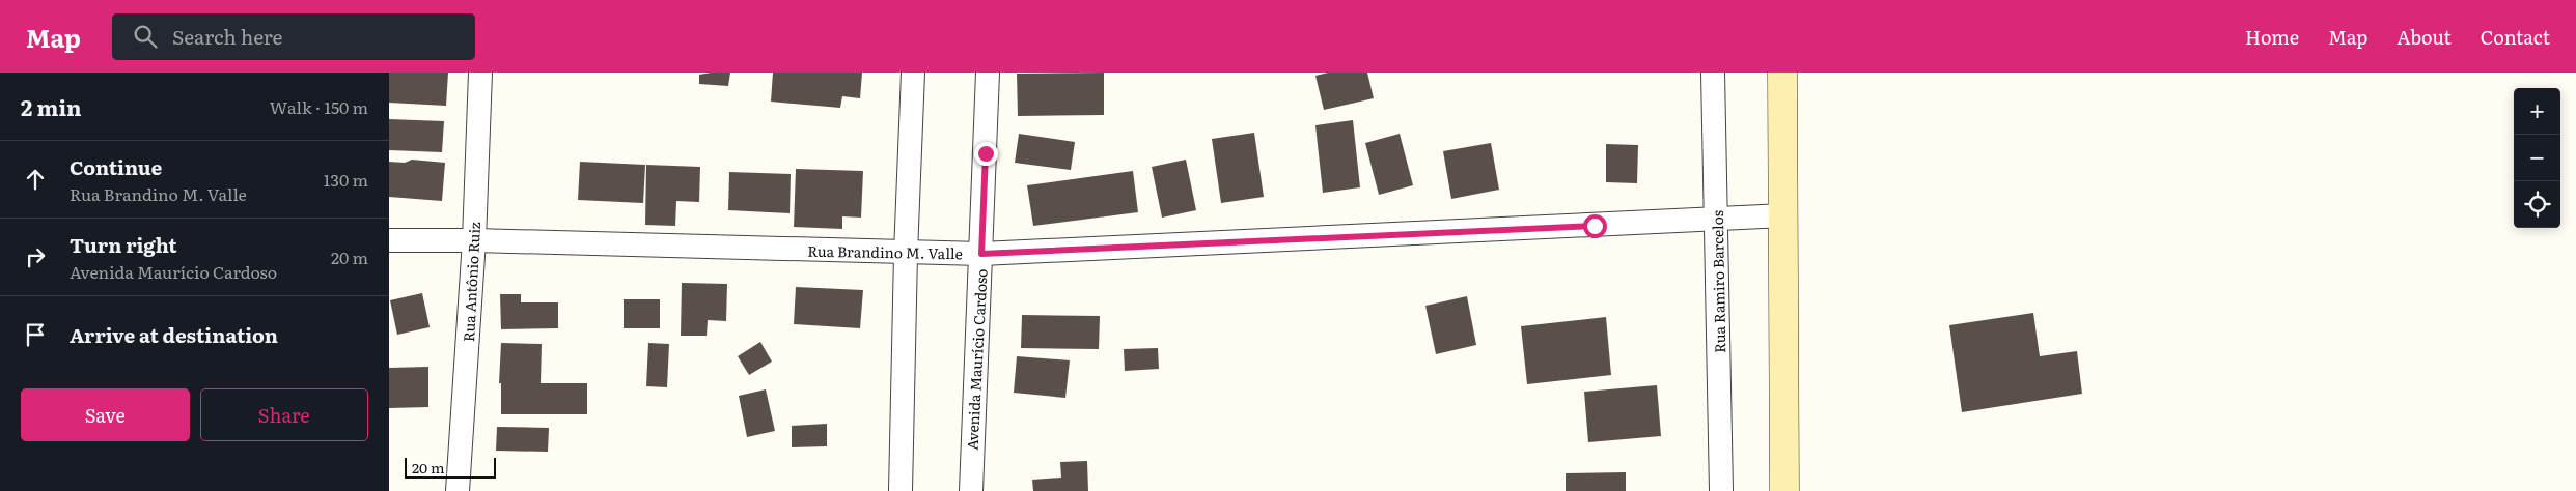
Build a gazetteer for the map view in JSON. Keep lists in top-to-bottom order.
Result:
{
  "streets": {
    "street": [
      "Rua Brandino M. Valle",
      "Rua Antônio Ruiz",
      "Rua Ramiro Barcelos",
      "Avenida Maurício Cardoso"
    ]
  },
  "crossings": [
    ["Rua Brandino M. Valle", "Rua Antônio Ruiz"],
    ["Rua Brandino M. Valle", "Rua Ramiro Barcelos"],
    ["Rua Brandino M. Valle", "Avenida Maurício Cardoso"]
  ],
  "scale_bar": "20 m",
  "page": {
    "header": "Map",
    "search": "Search here",
    "nav": [
      "Home",
      "Map",
      "About",
      "Contact"
    ],
    "heading": ["2 min", "Walk · 150 m"],
    "map_buttons": ["+", "−"],
    "list": [
      ["Continue", "Rua Brandino M. Valle", "130 m"],
      ["Turn right", "Avenida Maurício Cardoso", "20 m"],
      "Arrive at destination"
    ],
    "buttons": ["Save", "Share"],
    "scale": "20 m"
  }
}
